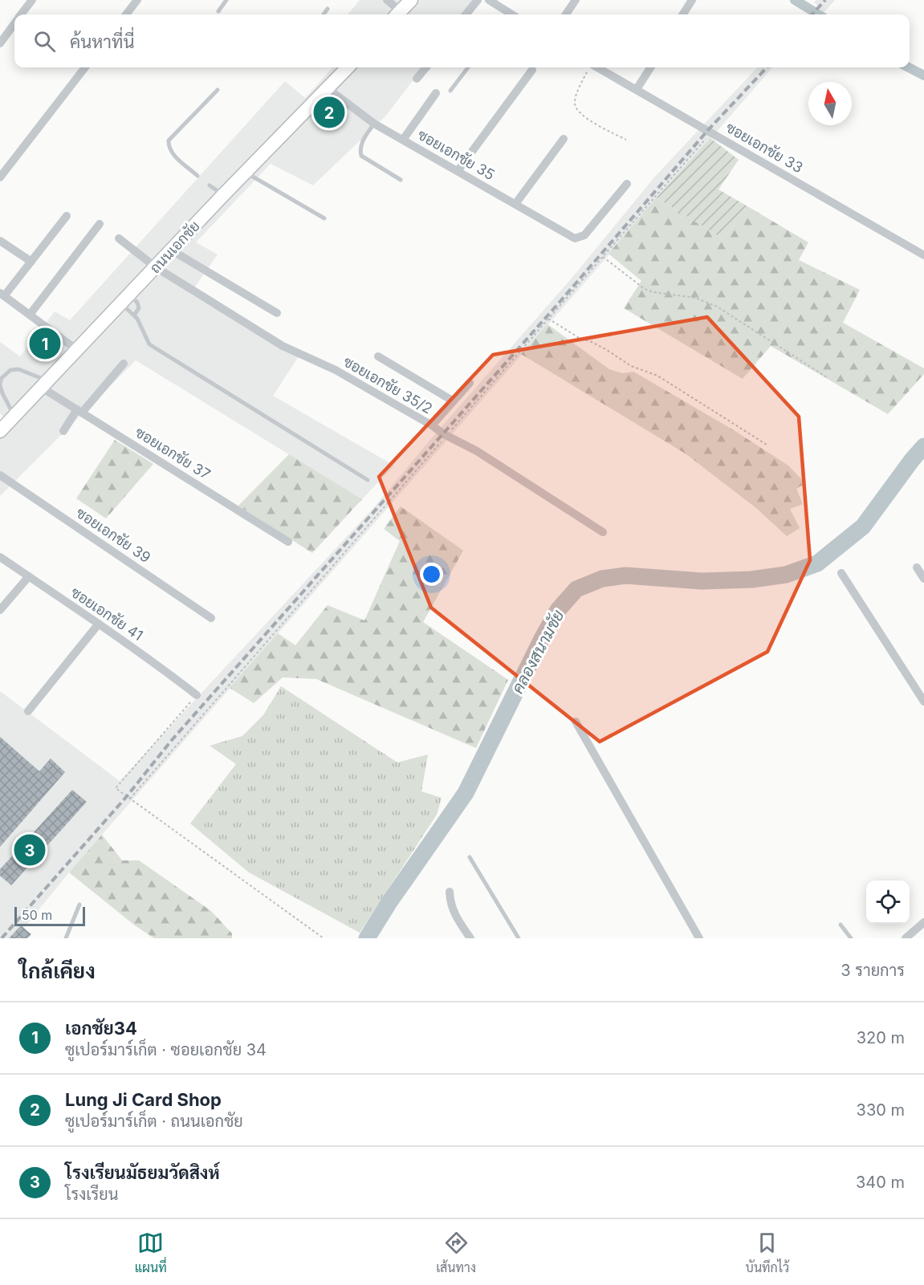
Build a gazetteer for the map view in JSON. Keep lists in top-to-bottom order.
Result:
{
  "streets": {
    "main road": ["ถนนเอกชัย"],
    "street": [
      "ซอยเอกชัย 33",
      "ซอยเอกชัย 35",
      "ซอยเอกชัย 35/2",
      "ซอยเอกชัย 37",
      "ซอยเอกชัย 39",
      "ซอยเอกชัย 41"
    ]
  },
  "crossings": [
    ["ซอยเอกชัย 35", "ถนนเอกชัย"],
    ["ถนนเอกชัย", "ซอยเอกชัย 35/2"],
    ["ถนนเอกชัย", "ซอยเอกชัย 37"]
  ],
  "water": ["คลองสนามชัย"],
  "scale_bar": "50 m",
  "north": "top",
  "page": {
    "search": "ค้นหาที่นี่",
    "pins": ["2", "1", "3"],
    "scale": "50 m",
    "heading": ["ใกล้เคียง", "3 รายการ"],
    "list": [
      {
        "mark": "1",
        "name": "เอกชัย34",
        "note": "ซูเปอร์มาร์เก็ต · ซอยเอกชัย 34",
        "value": "320 m"
      },
      {
        "mark": "2",
        "name": "Lung Ji Card Shop",
        "note": "ซูเปอร์มาร์เก็ต · ถนนเอกชัย",
        "value": "330 m"
      },
      {
        "mark": "3",
        "name": "โรงเรียนมัธยมวัดสิงห์",
        "note": "โรงเรียน",
        "value": "340 m"
      }
    ],
    "nav": ["แผนที่", "เส้นทาง", "บันทึกไว้"]
  }
}
